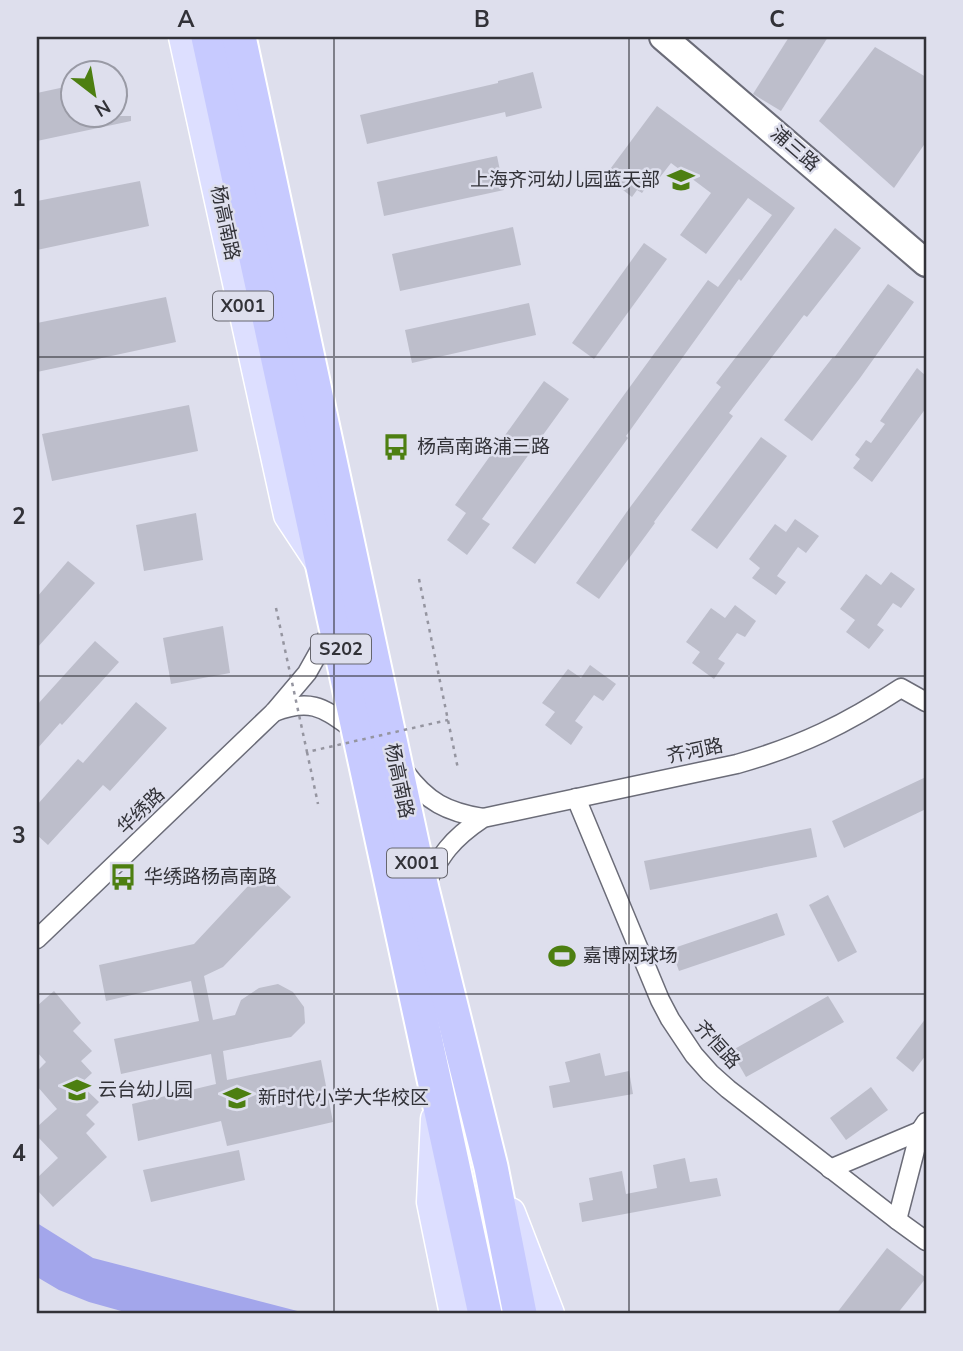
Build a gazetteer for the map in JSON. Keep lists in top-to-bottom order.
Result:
{
  "streets": {
    "highway": ["杨高南路", "X001", "S202"],
    "street": [
      "浦三路",
      "齐河路",
      "华绣路",
      "齐恒路"
    ]
  },
  "crossings": [
    ["杨高南路", "齐河路"],
    ["杨高南路", "华绣路"],
    ["齐河路", "齐恒路"]
  ],
  "places": {
    "school or university": ["上海齐河幼儿园蓝天部", "云台幼儿园", "新时代小学大华校区"],
    "bus stop": ["杨高南路浦三路", "华绣路杨高南路"],
    "sports": ["嘉博网球场"]
  },
  "north": "bottom right",
  "grid": {
    "columns": ["A", "B", "C"],
    "rows": [
      "1",
      "2",
      "3",
      "4"
    ]
  }
}
